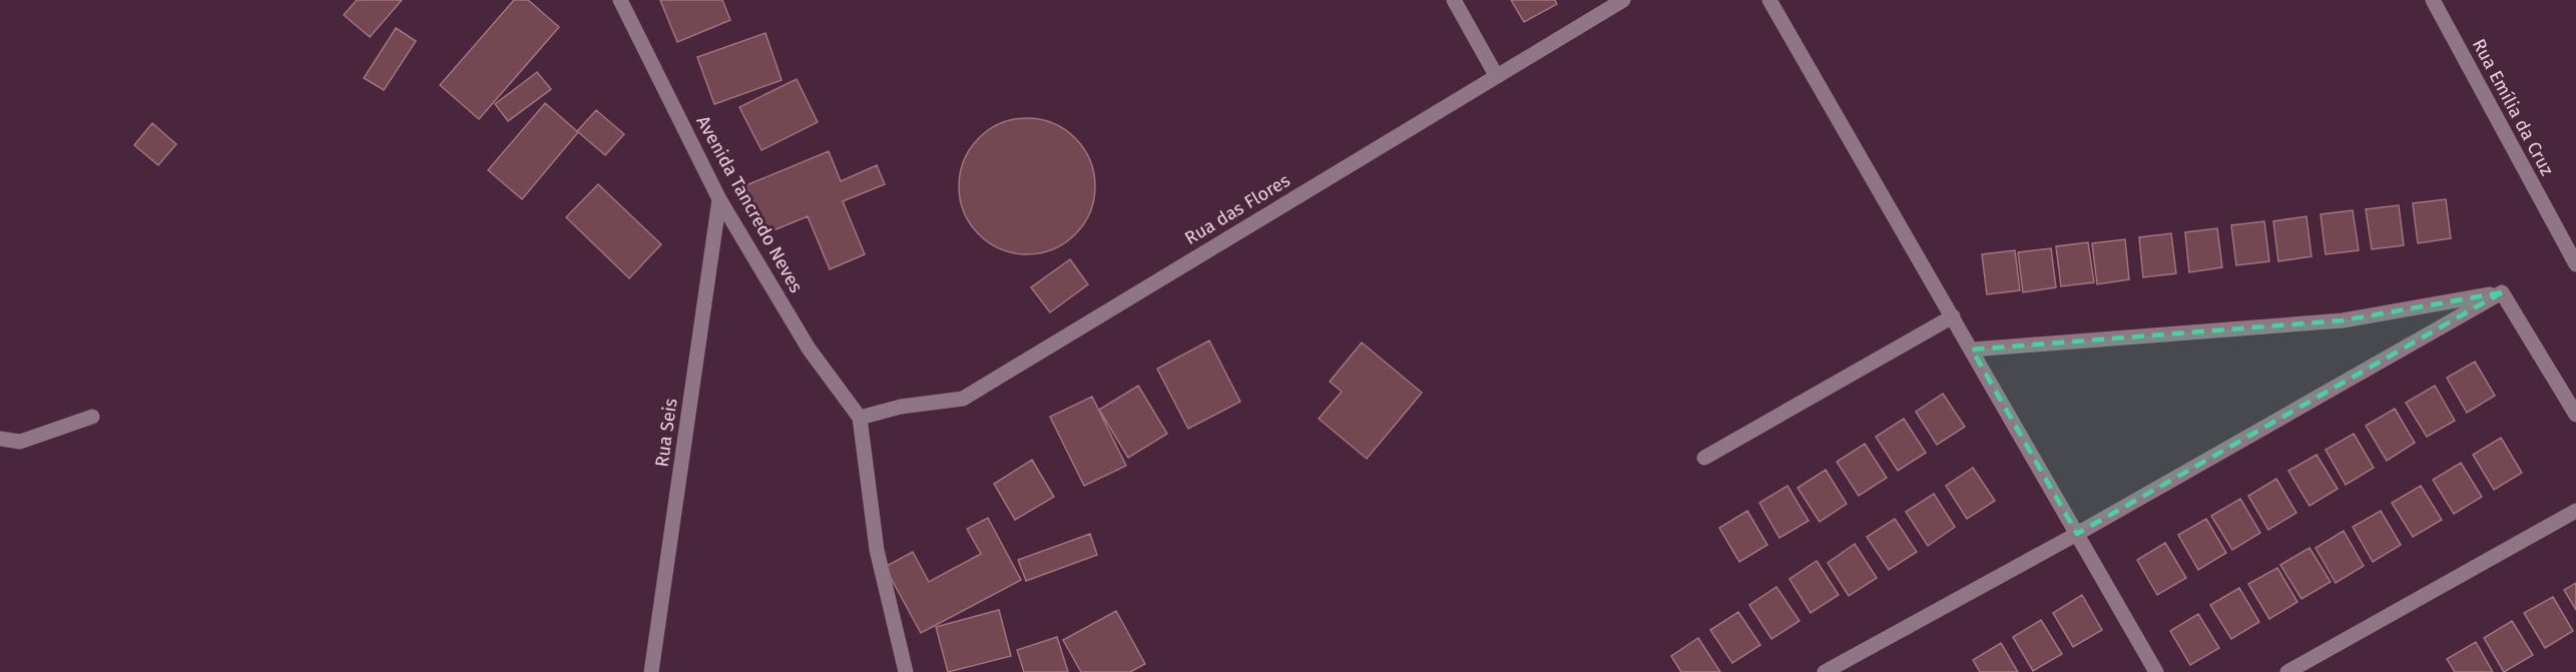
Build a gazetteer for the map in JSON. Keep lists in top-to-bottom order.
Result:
{
  "streets": {
    "street": [
      "Rua Emília da Cruz",
      "Avenida Tancredo Neves",
      "Rua das Flores",
      "Rua Seis"
    ]
  },
  "crossings": [
    ["Avenida Tancredo Neves", "Rua das Flores"],
    ["Avenida Tancredo Neves", "Rua Seis"]
  ]
}
